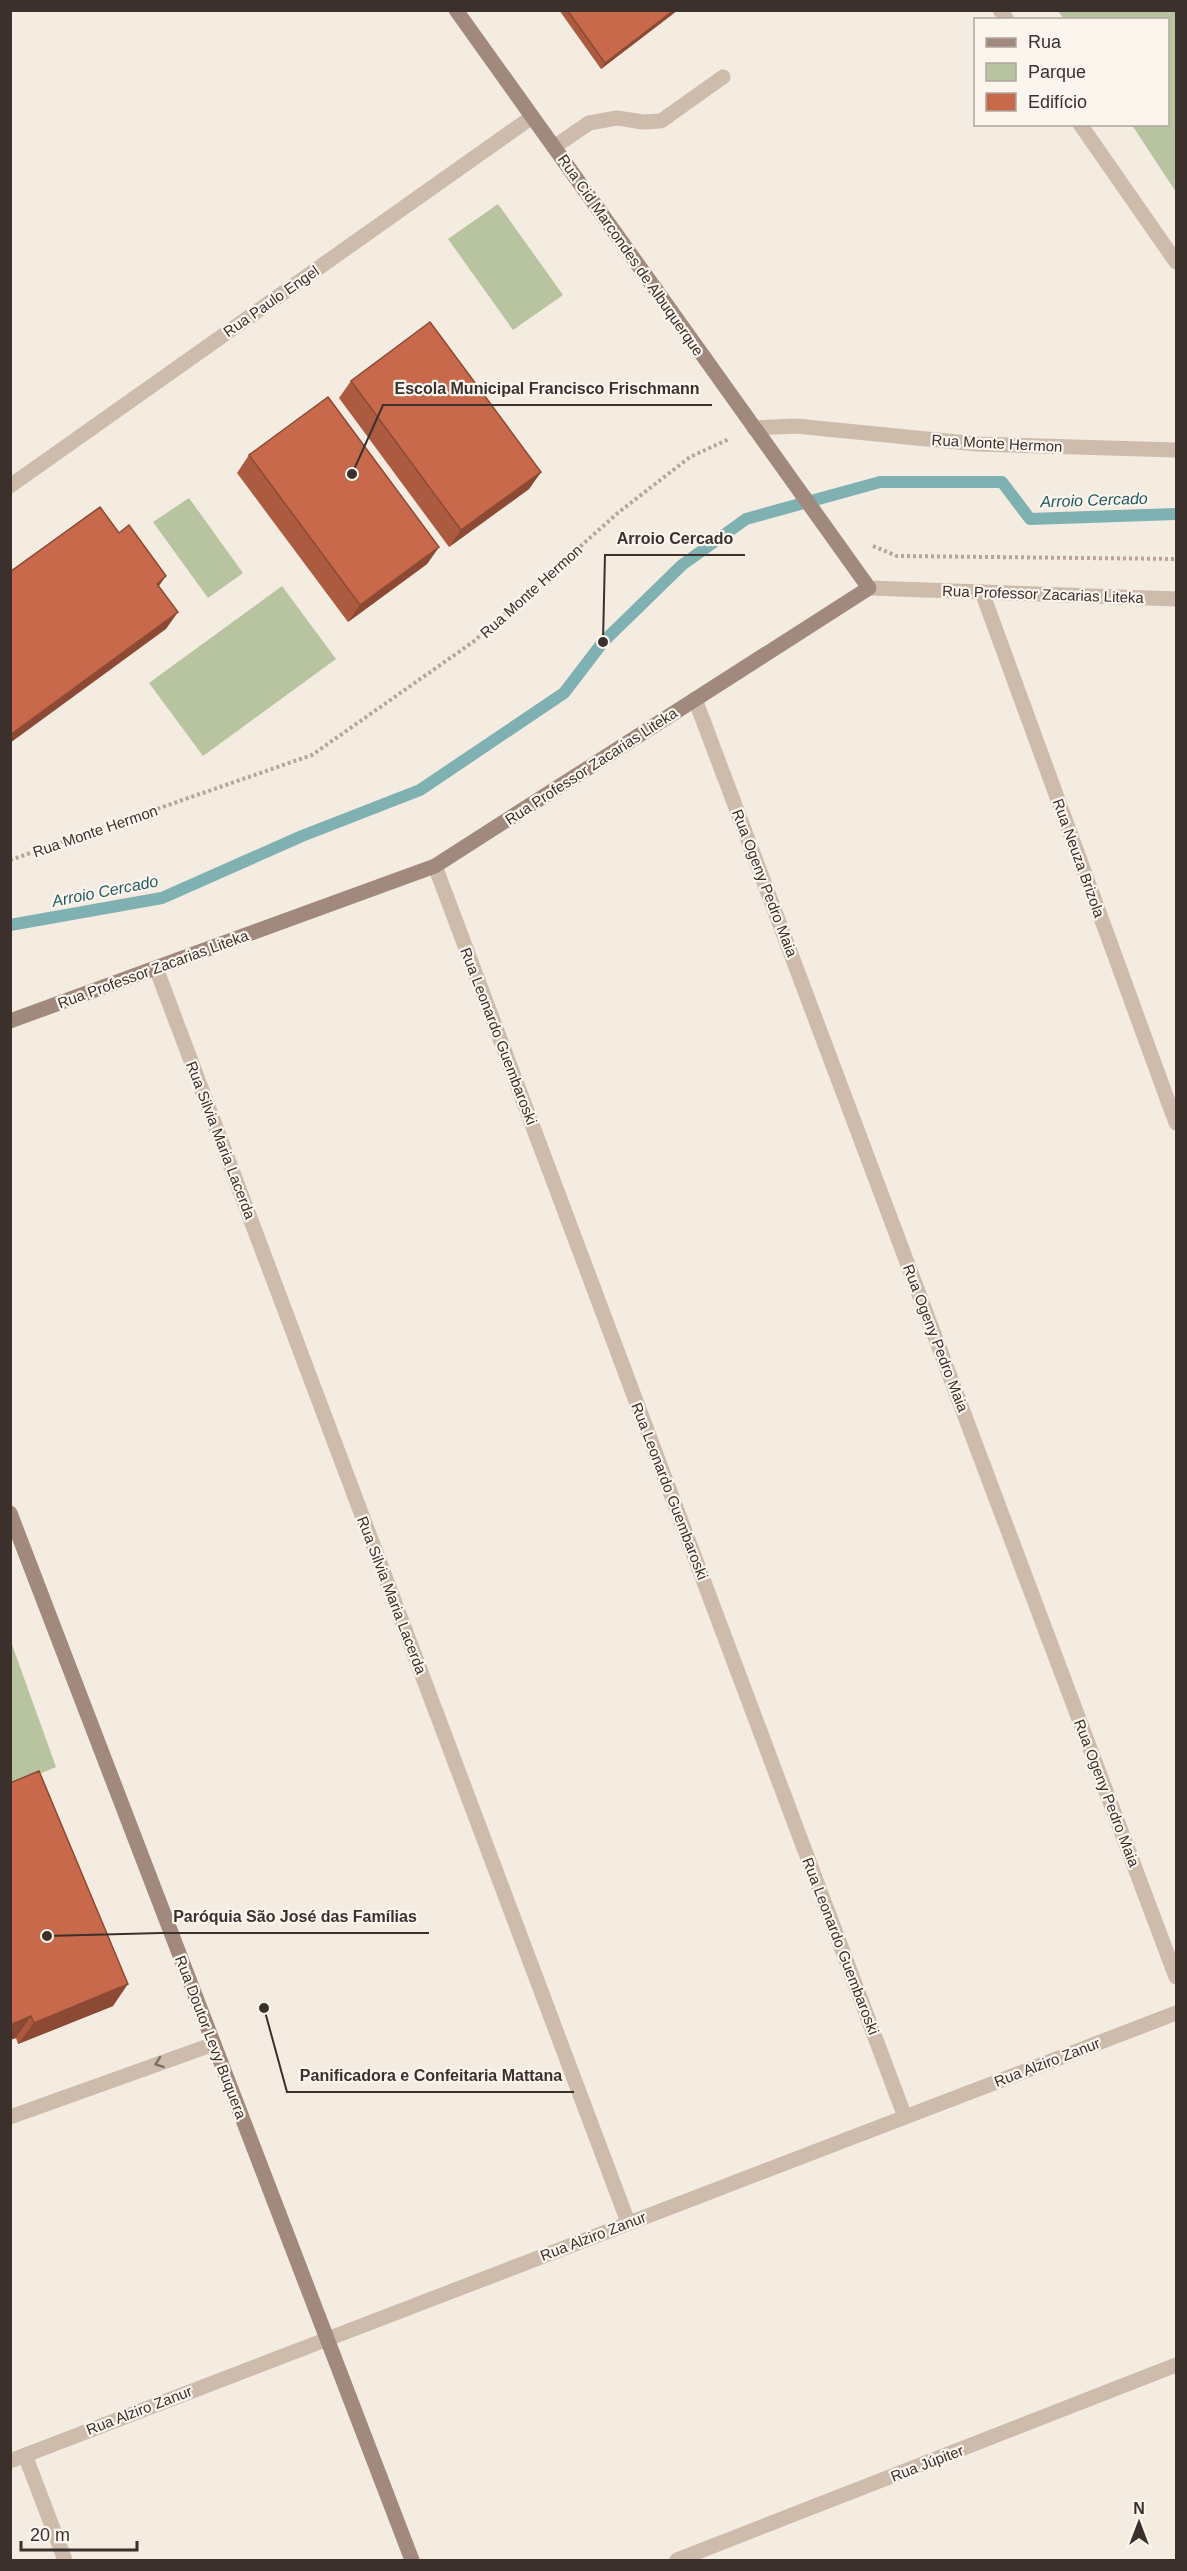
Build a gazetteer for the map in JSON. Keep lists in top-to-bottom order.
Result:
{
  "streets": {
    "street": [
      "Rua Cid Marcondes de Albuquerque",
      "Rua Paulo Engel",
      "Rua Monte Hermon",
      "Rua Professor Zacarias Liteka",
      "Rua Neuza Brizola",
      "Rua Ogeny Pedro Maia",
      "Rua Leonardo Guembaroski",
      "Rua Silvia Maria Lacerda",
      "Rua Doutor Levy Buquera",
      "Rua Alziro Zanur",
      "Rua Júpiter"
    ]
  },
  "crossings": [
    ["Rua Cid Marcondes de Albuquerque", "Rua Paulo Engel"],
    ["Rua Cid Marcondes de Albuquerque", "Rua Monte Hermon"],
    ["Rua Cid Marcondes de Albuquerque", "Rua Professor Zacarias Liteka"],
    ["Rua Professor Zacarias Liteka", "Rua Neuza Brizola"],
    ["Rua Professor Zacarias Liteka", "Rua Ogeny Pedro Maia"],
    ["Rua Professor Zacarias Liteka", "Rua Leonardo Guembaroski"],
    ["Rua Professor Zacarias Liteka", "Rua Silvia Maria Lacerda"],
    ["Rua Leonardo Guembaroski", "Rua Alziro Zanur"],
    ["Rua Silvia Maria Lacerda", "Rua Alziro Zanur"],
    ["Rua Doutor Levy Buquera", "Rua Alziro Zanur"]
  ],
  "water": ["Arroio Cercado"],
  "places": [
    "Escola Municipal Francisco Frischmann",
    "Arroio Cercado",
    "Paróquia São José das Famílias",
    "Panificadora e Confeitaria Mattana"
  ],
  "legend": ["Rua", "Parque", "Edifício"],
  "scale_bar": "20 m",
  "north": "top"
}
